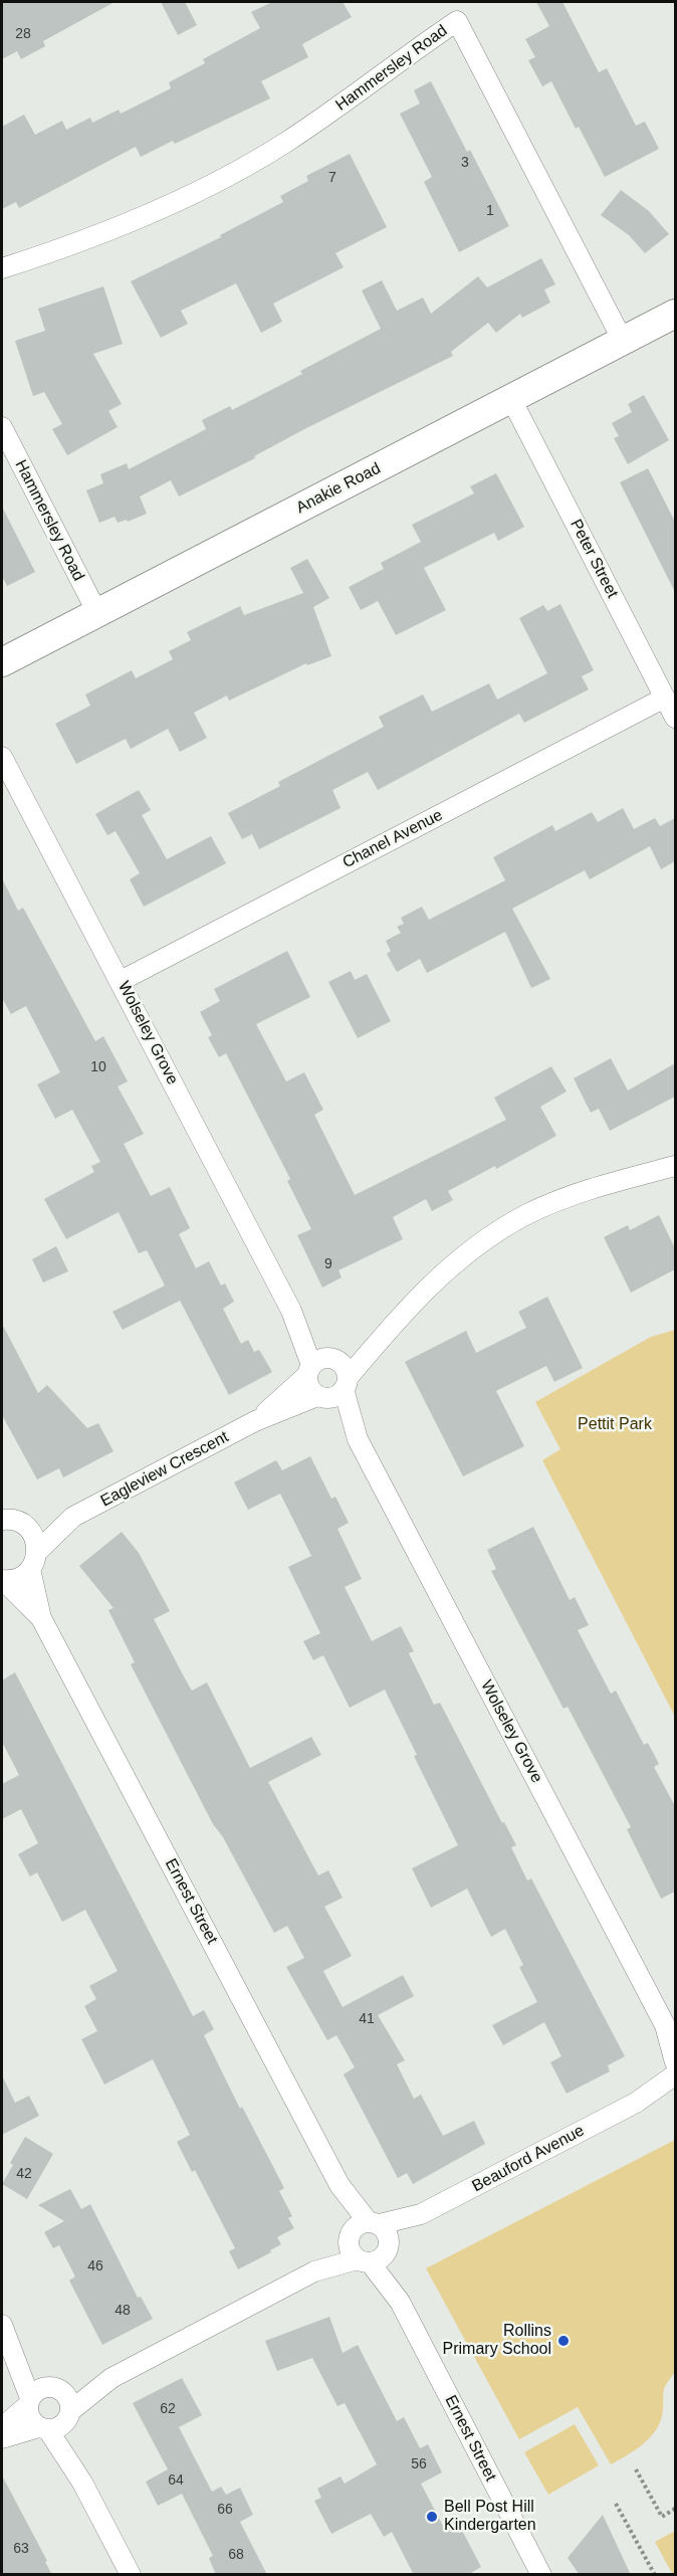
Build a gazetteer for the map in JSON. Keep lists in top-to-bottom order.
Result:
{
  "streets": {
    "main road": ["Anakie Road"],
    "street": [
      "Hammersley Road",
      "Peter Street",
      "Chanel Avenue",
      "Wolseley Grove",
      "Eagleview Crescent",
      "Ernest Street",
      "Beauford Avenue"
    ]
  },
  "crossings": [
    ["Hammersley Road", "Anakie Road"],
    ["Anakie Road", "Peter Street"],
    ["Peter Street", "Chanel Avenue"],
    ["Chanel Avenue", "Wolseley Grove"],
    ["Wolseley Grove", "Eagleview Crescent"],
    ["Wolseley Grove", "Beauford Avenue"],
    ["Eagleview Crescent", "Ernest Street"],
    ["Ernest Street", "Beauford Avenue"]
  ],
  "parks": ["Pettit Park"],
  "places": ["Rollins Primary School", "Bell Post Hill Kindergarten"],
  "house_numbers": [
    "28",
    "3",
    "7",
    "1",
    "10",
    "9",
    "41",
    "42",
    "46",
    "48",
    "62",
    "56",
    "64",
    "66",
    "63",
    "68"
  ]
}
